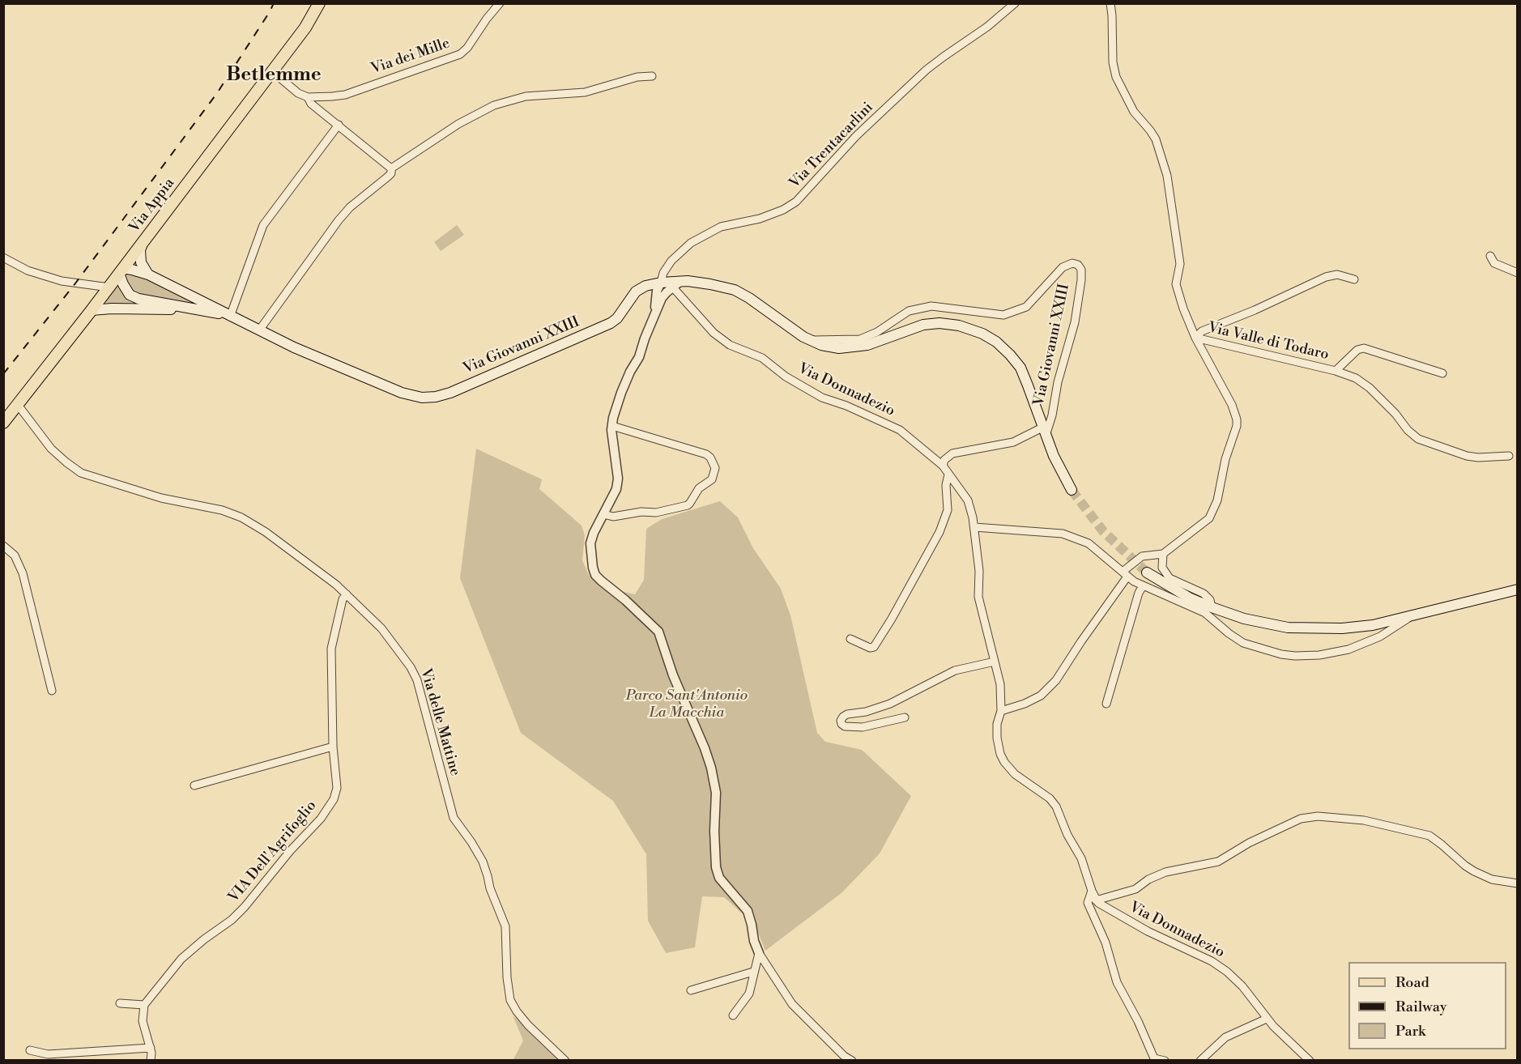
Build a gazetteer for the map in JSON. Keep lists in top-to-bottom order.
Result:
{
  "streets": {
    "main road": ["Via Appia", "Via Giovanni XXIII"],
    "street": [
      "Via dei Mille",
      "Via Trentacarlini",
      "Via Valle di Todaro",
      "Via Donnadezio",
      "Via delle Mattine",
      "VIA Dell'Agrifoglio"
    ]
  },
  "crossings": [
    ["Via Trentacarlini", "Via Giovanni XXIII"],
    ["Via Appia", "Via delle Mattine"],
    ["Via Giovanni XXIII", "Via Donnadezio"],
    ["Via delle Mattine", "VIA Dell'Agrifoglio"]
  ],
  "districts": ["Betlemme"],
  "parks": ["Parco Sant'Antonio La Macchia"],
  "legend": ["Road", "Railway", "Park"]
}
